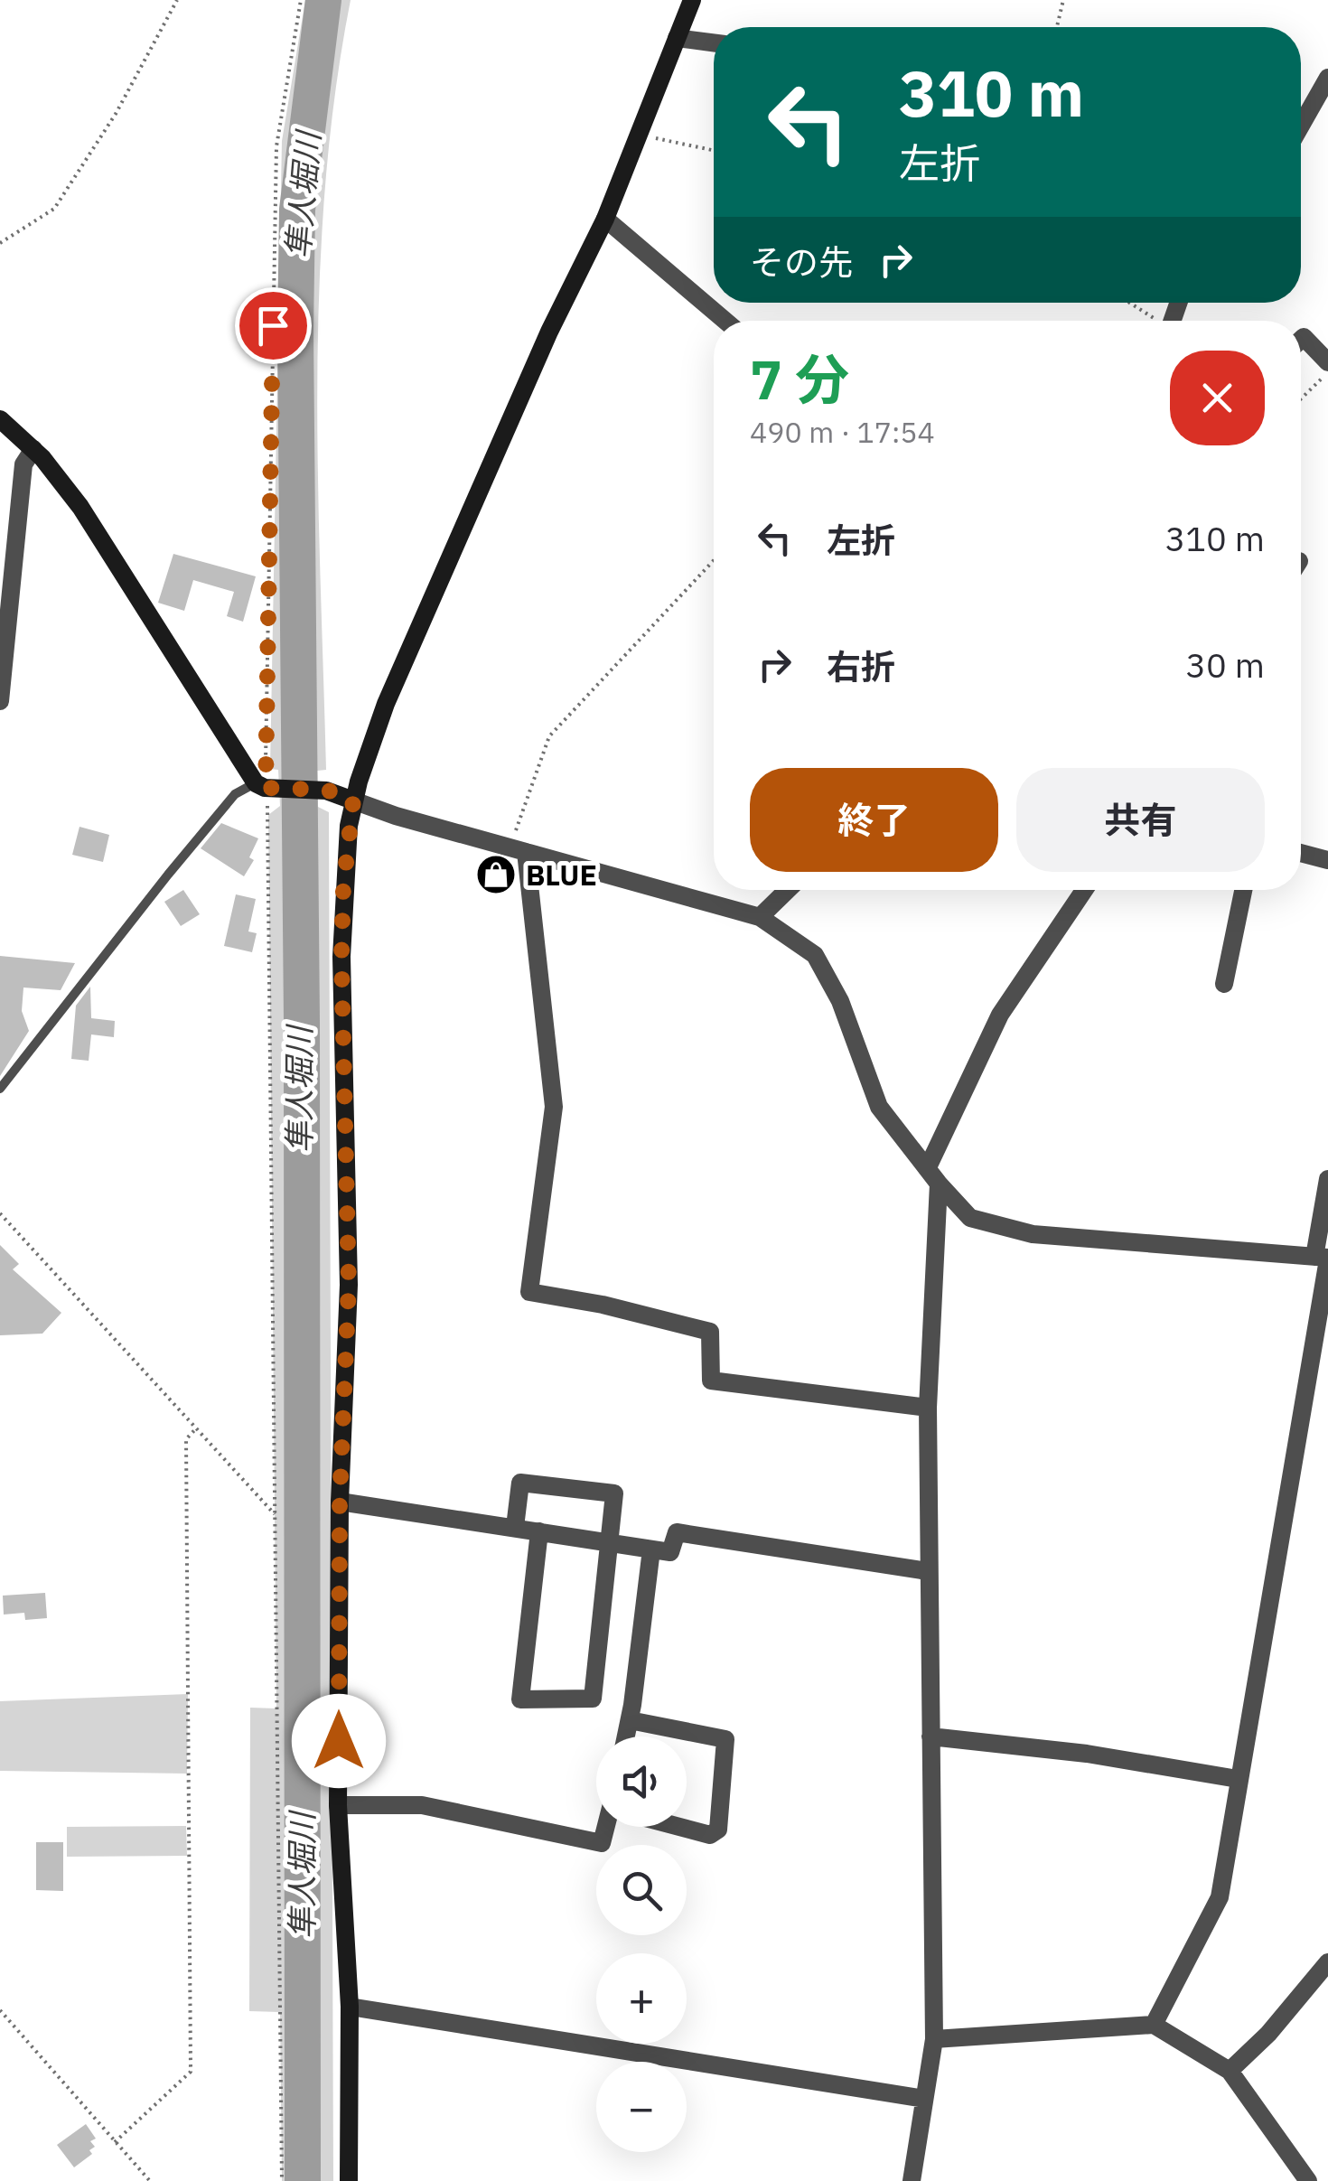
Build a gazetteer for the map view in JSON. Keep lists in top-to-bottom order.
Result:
{
  "water": ["隼人堀川"],
  "places": {
    "shop": ["BLUE"]
  },
  "page": {
    "turn": ["310 m", "左折"],
    "then": "その先",
    "heading": ["7 分", "490 m · 17:54"],
    "list": [
      {
        "name": "左折",
        "value": "310 m"
      },
      {
        "name": "右折",
        "value": "30 m"
      }
    ],
    "buttons": ["終了", "共有"],
    "map_buttons": ["+", "−"]
  }
}
